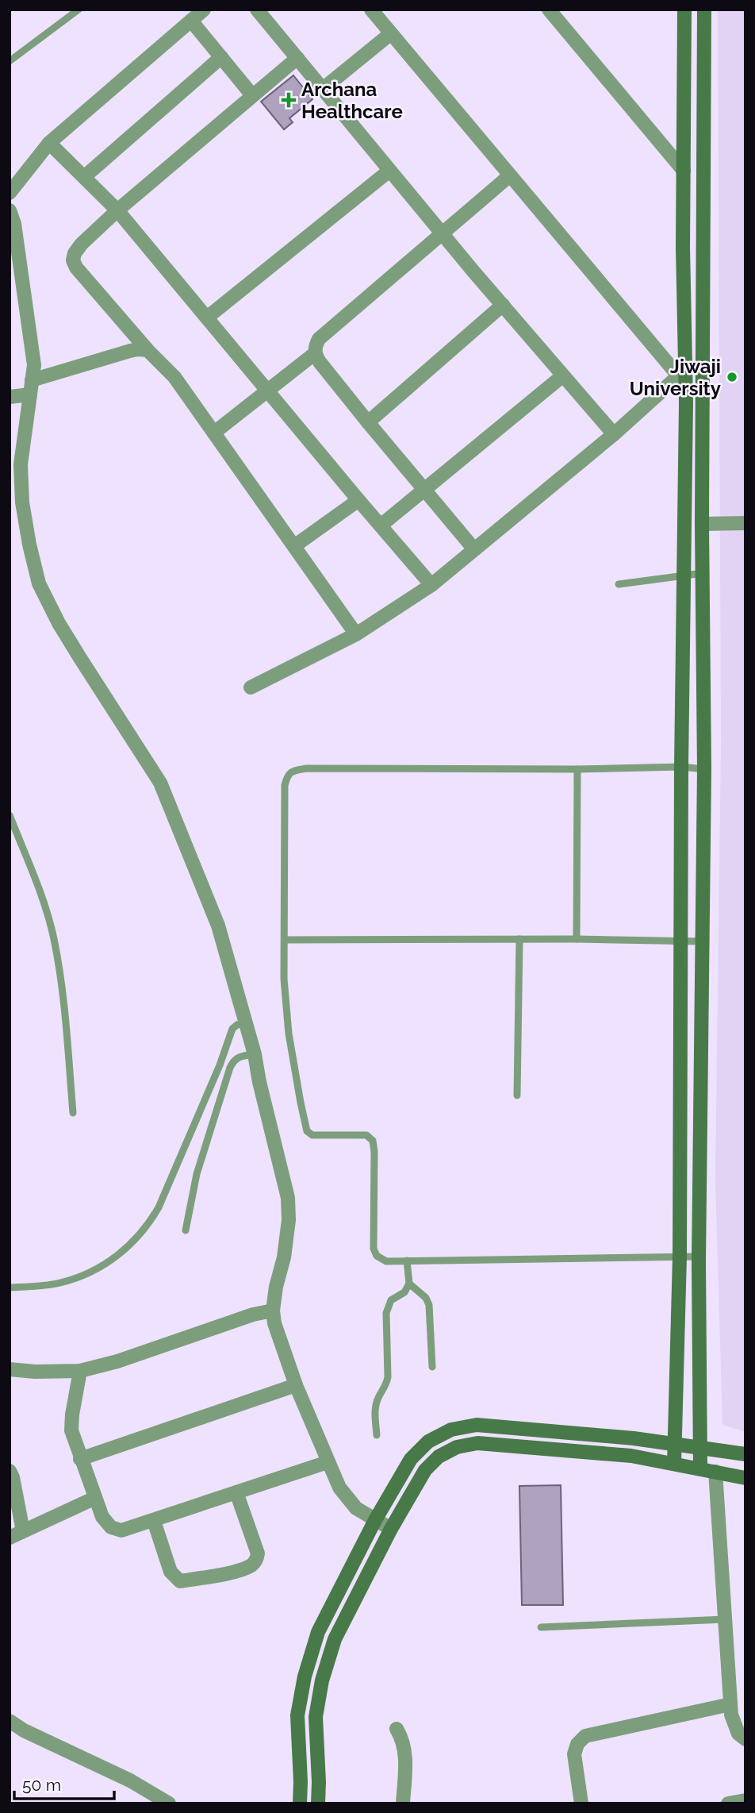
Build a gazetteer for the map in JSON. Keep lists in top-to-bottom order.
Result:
{
  "places": {
    "health": ["Archana Healthcare"],
    "other": ["Jiwaji University"]
  },
  "scale_bar": "50 m"
}
